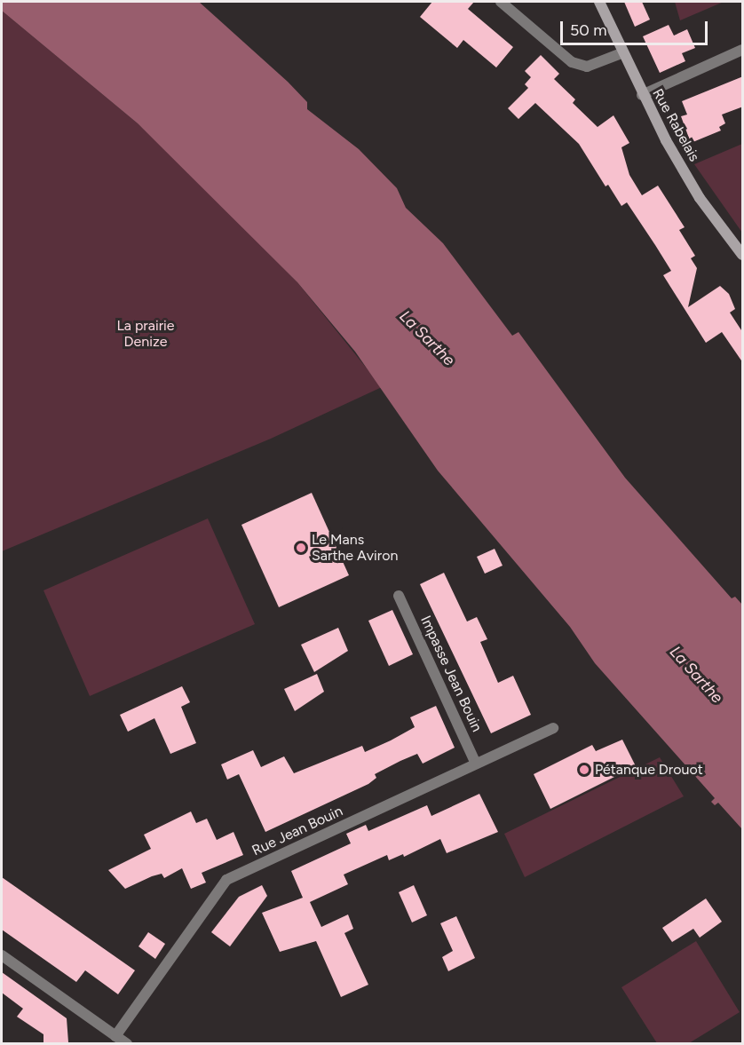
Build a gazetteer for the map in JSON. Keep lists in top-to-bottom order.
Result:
{
  "streets": {
    "street": ["Rue Rabelais", "Impasse Jean Bouin", "Rue Jean Bouin"]
  },
  "crossings": [
    ["Impasse Jean Bouin", "Rue Jean Bouin"]
  ],
  "water": ["La Sarthe"],
  "parks": ["La prairie Denize"],
  "places": ["Le Mans Sarthe Aviron", "Pétanque Drouot"],
  "scale_bar": "50 m"
}
